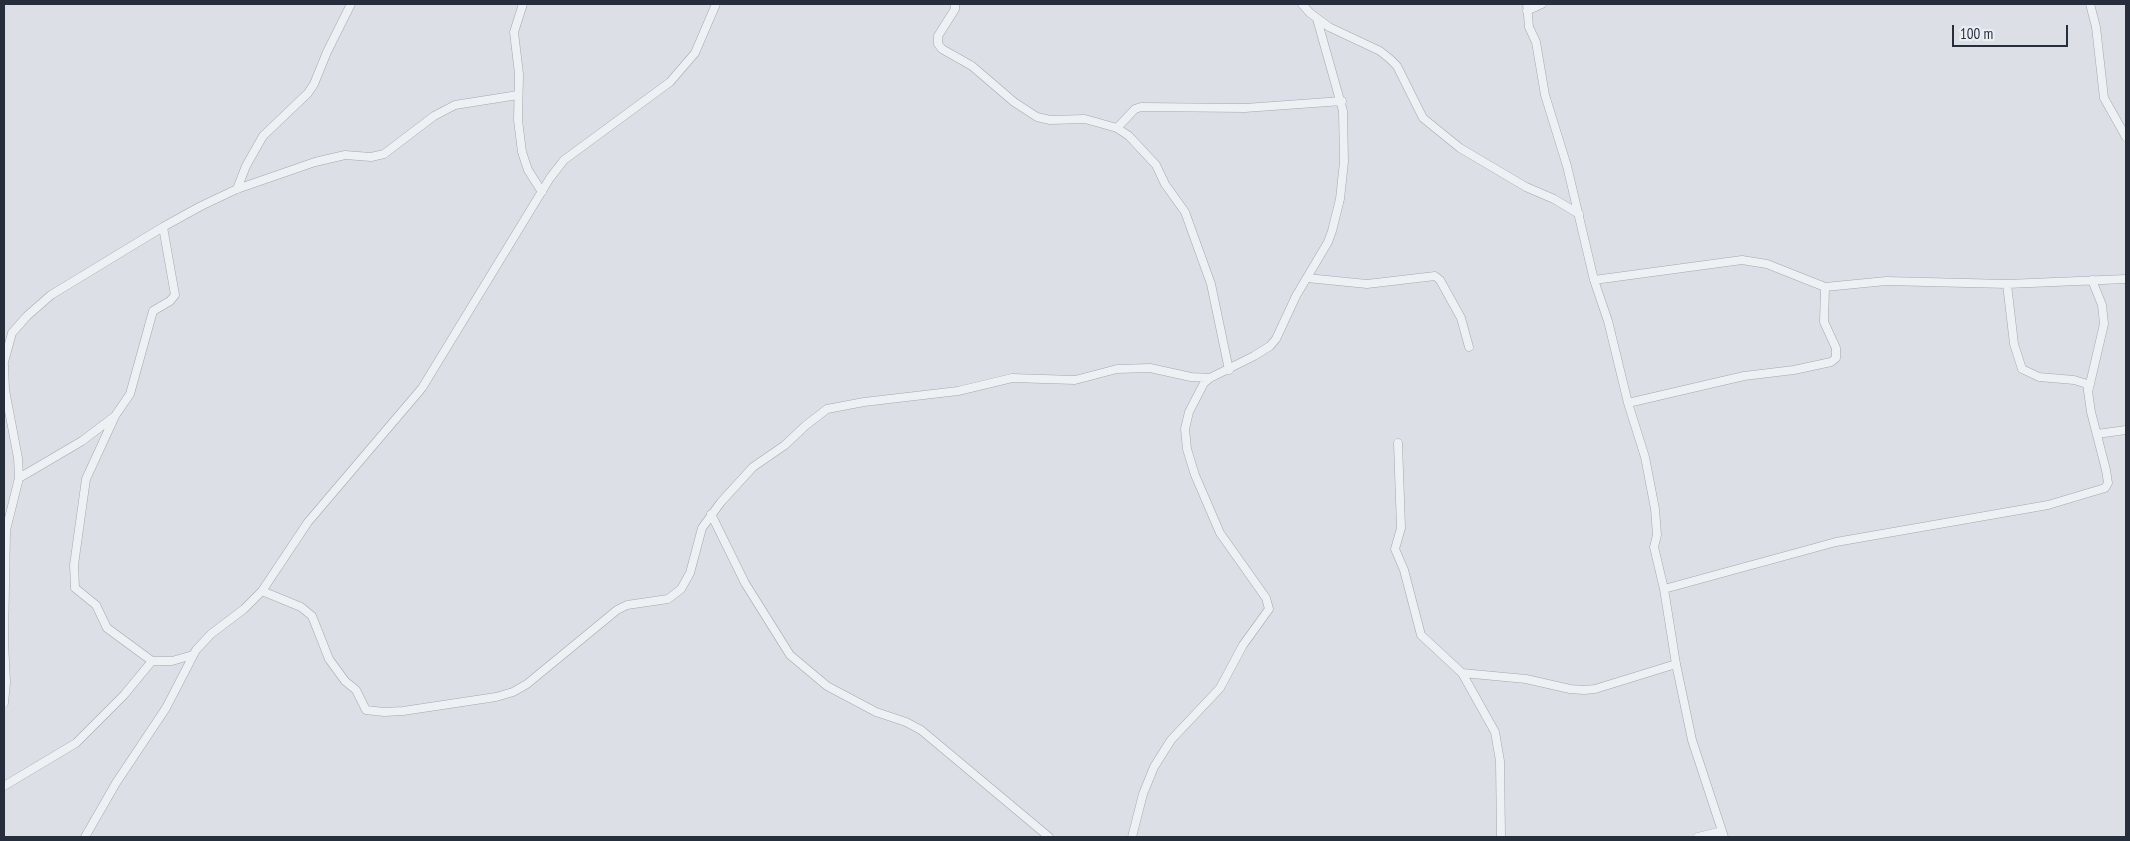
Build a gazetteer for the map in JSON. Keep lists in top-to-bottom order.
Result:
{
  "scale_bar": "100 m"
}
